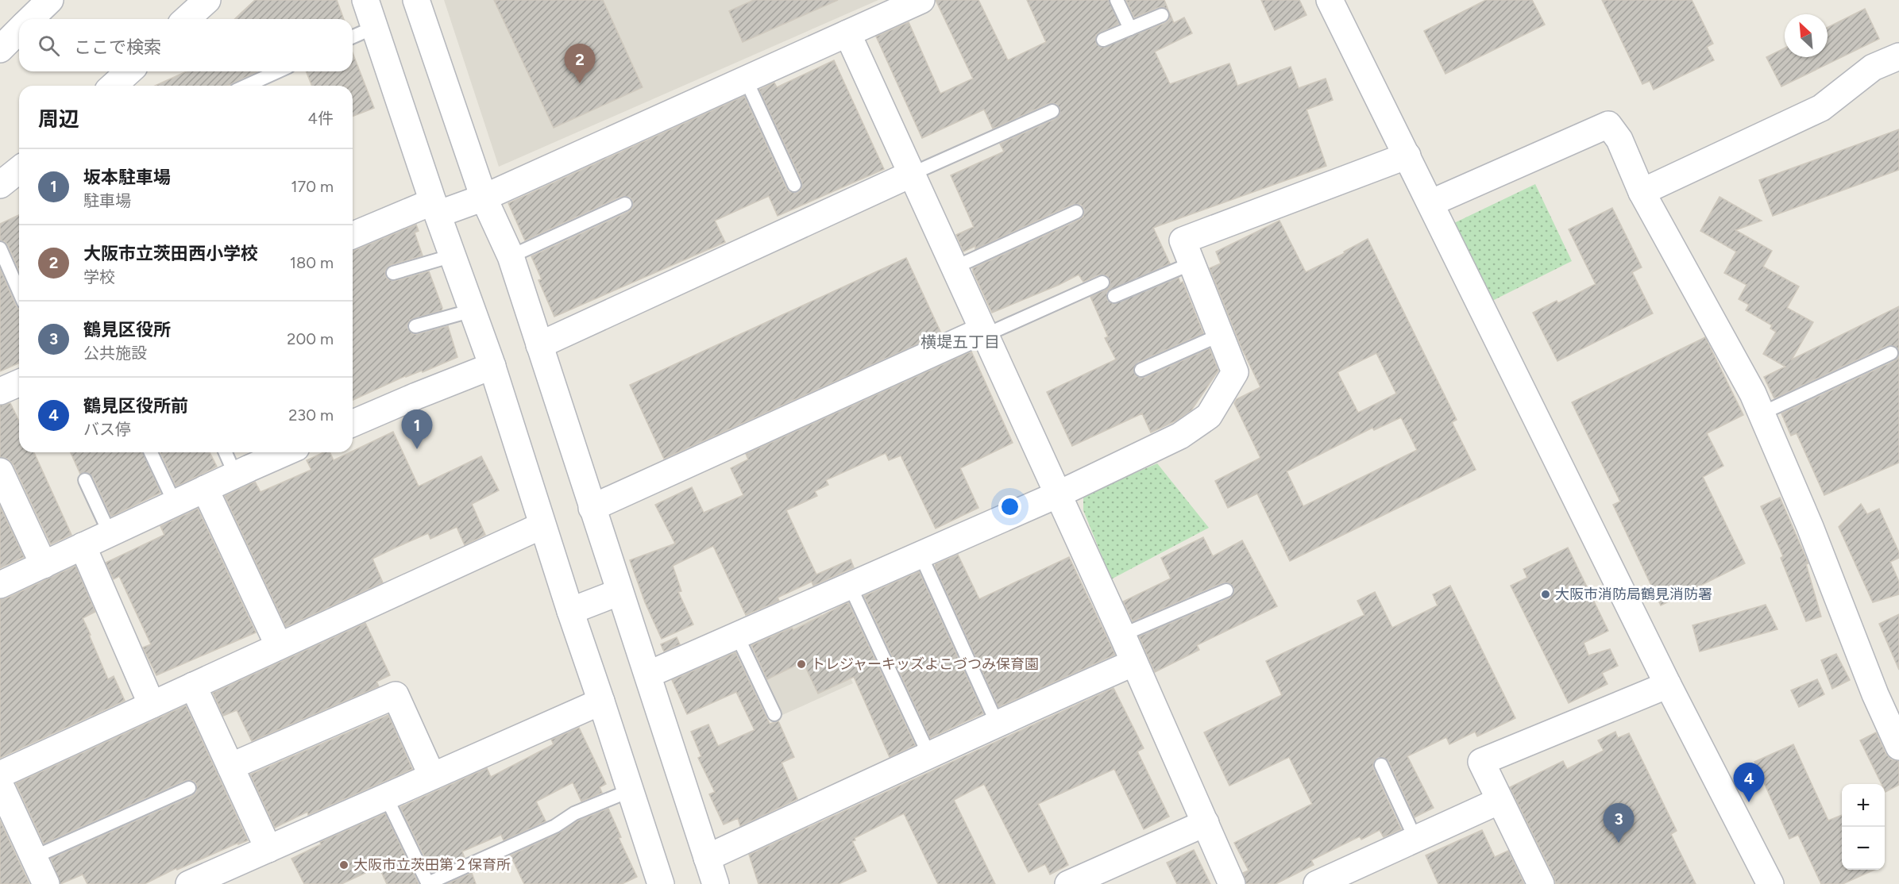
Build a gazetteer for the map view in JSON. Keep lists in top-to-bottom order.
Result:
{
  "districts": ["横堤五丁目"],
  "places": ["大阪市消防局鶴見消防署", "トレジャーキッズよこづつみ保育園", "大阪市立茨田第２保育所"],
  "north": "top left",
  "page": {
    "search": "ここで検索",
    "pins": [
      "2",
      "1",
      "4",
      "3"
    ],
    "heading": ["周辺", "4件"],
    "list": [
      {
        "mark": "1",
        "name": "坂本駐車場",
        "note": "駐車場",
        "value": "170 m"
      },
      {
        "mark": "2",
        "name": "大阪市立茨田西小学校",
        "note": "学校",
        "value": "180 m"
      },
      {
        "mark": "3",
        "name": "鶴見区役所",
        "note": "公共施設",
        "value": "200 m"
      },
      {
        "mark": "4",
        "name": "鶴見区役所前",
        "note": "バス停",
        "value": "230 m"
      }
    ],
    "map_buttons": ["+", "−"]
  }
}
